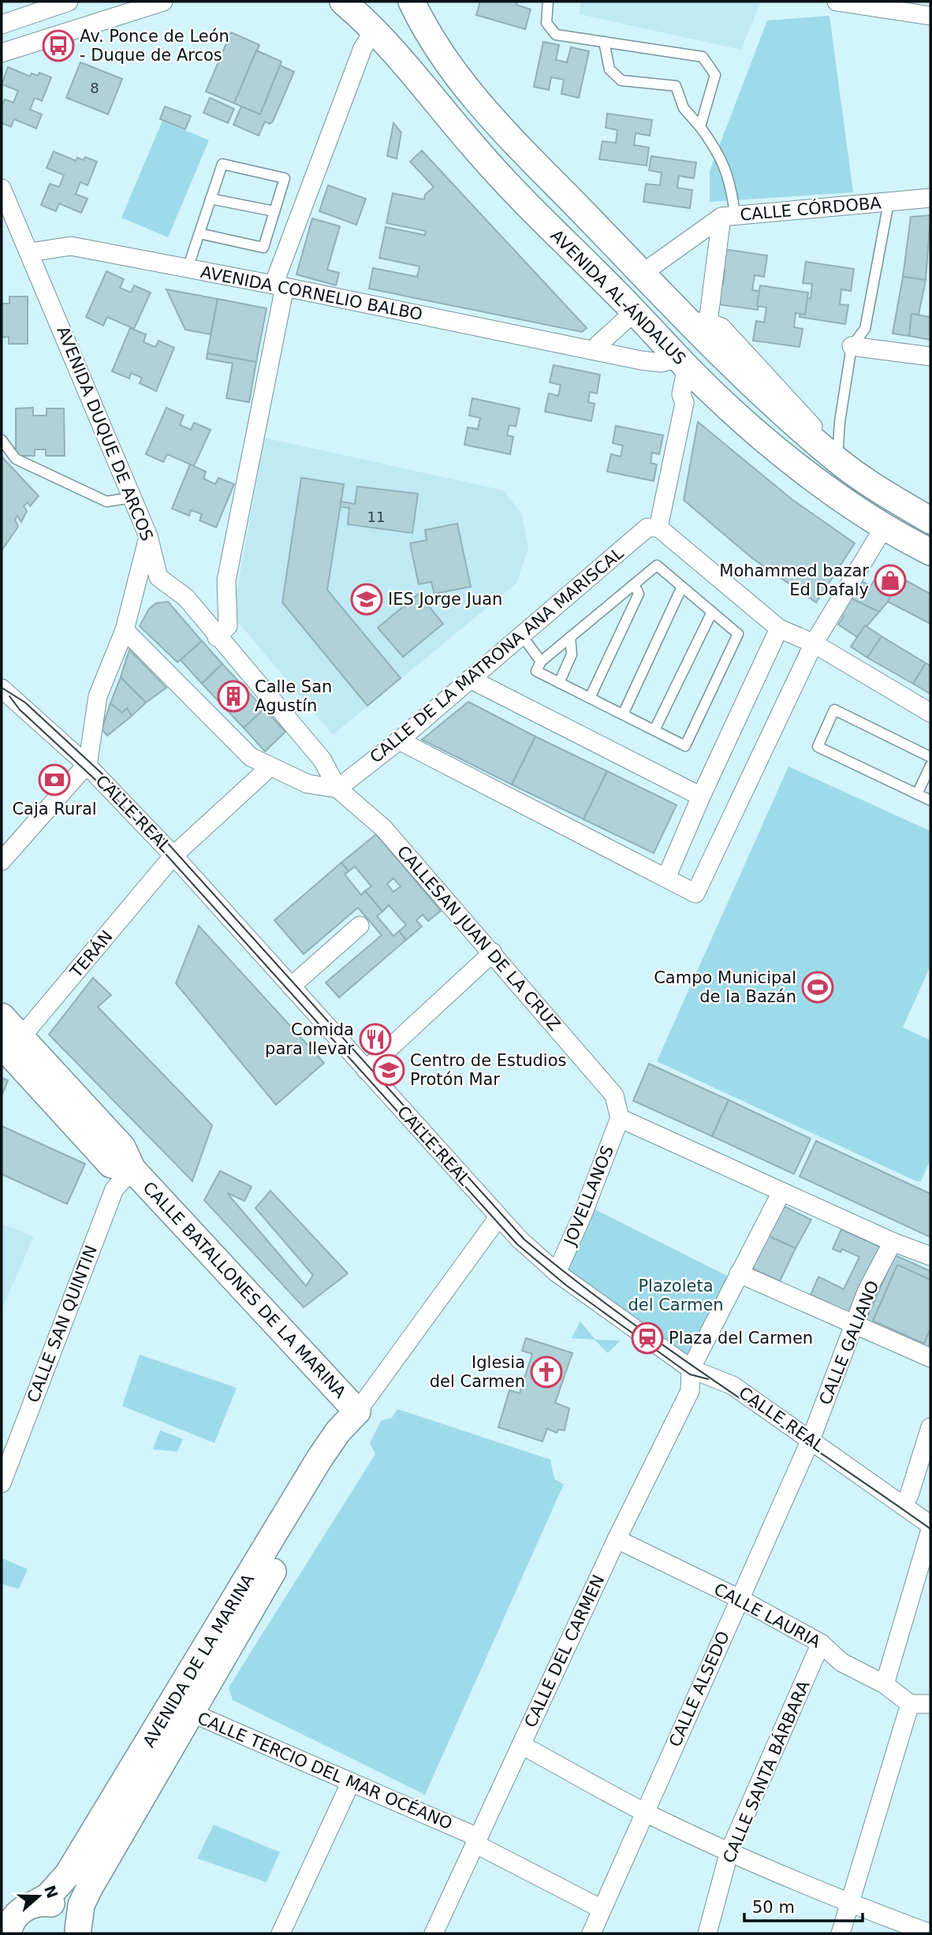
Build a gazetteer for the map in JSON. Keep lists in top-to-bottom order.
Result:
{
  "streets": {
    "street": [
      "CALLE CÓRDOBA",
      "AVENIDA CORNELIO BALBO",
      "AVENIDA AL-ÁNDALUS",
      "AVENIDA DUQUE DE ARCOS",
      "CALLE DE LA MATRONA ANA MARISCAL",
      "CALLE REAL",
      "CALLESAN JUAN DE LA CRUZ",
      "TERÁN",
      "JOVELLANOS",
      "CALLE BATALLONES DE LA MARINA",
      "CALLE SAN QUINTIN",
      "CALLE GALIANO",
      "CALLE LAURIA",
      "CALLE DEL CARMEN",
      "AVENIDA DE LA MARINA",
      "CALLE ALSEDO",
      "CALLE TERCIO DEL MAR OCÉANO",
      "CALLE SANTA BÁRBARA"
    ]
  },
  "crossings": [
    ["CALLE CÓRDOBA", "AVENIDA AL-ÁNDALUS"],
    ["AVENIDA CORNELIO BALBO", "AVENIDA AL-ÁNDALUS"],
    ["AVENIDA CORNELIO BALBO", "AVENIDA DUQUE DE ARCOS"],
    ["AVENIDA DUQUE DE ARCOS", "CALLE DE LA MATRONA ANA MARISCAL"],
    ["AVENIDA DUQUE DE ARCOS", "CALLESAN JUAN DE LA CRUZ"],
    ["CALLE DE LA MATRONA ANA MARISCAL", "CALLESAN JUAN DE LA CRUZ"],
    ["CALLE REAL", "TERÁN"],
    ["CALLE REAL", "JOVELLANOS"],
    ["CALLE REAL", "CALLE GALIANO"],
    ["CALLE REAL", "CALLE DEL CARMEN"],
    ["CALLE REAL", "AVENIDA DE LA MARINA"],
    ["CALLE REAL", "CALLE ALSEDO"],
    ["CALLESAN JUAN DE LA CRUZ", "JOVELLANOS"],
    ["CALLE BATALLONES DE LA MARINA", "CALLE SAN QUINTIN"],
    ["CALLE BATALLONES DE LA MARINA", "AVENIDA DE LA MARINA"],
    ["CALLE GALIANO", "CALLE ALSEDO"],
    ["CALLE LAURIA", "CALLE DEL CARMEN"],
    ["CALLE LAURIA", "CALLE ALSEDO"],
    ["CALLE LAURIA", "CALLE SANTA BÁRBARA"],
    ["CALLE DEL CARMEN", "CALLE TERCIO DEL MAR OCÉANO"],
    ["AVENIDA DE LA MARINA", "CALLE TERCIO DEL MAR OCÉANO"],
    ["CALLE ALSEDO", "CALLE TERCIO DEL MAR OCÉANO"]
  ],
  "parks": ["Plazoleta del Carmen"],
  "places": {
    "bus stop": ["Av. Ponce de León - Duque de Arcos"],
    "shop": ["Mohammed bazar Ed Dafaly"],
    "school or university": ["IES Jorge Juan", "Centro de Estudios Protón Mar"],
    "building": ["Calle San Agustín"],
    "bank": ["Caja Rural"],
    "sports": ["Campo Municipal de la Bazán"],
    "restaurant": ["Comida para llevar"],
    "station": ["Plaza del Carmen"],
    "church": ["Iglesia del Carmen"]
  },
  "house_numbers": ["8", "11"],
  "scale_bar": "50 m",
  "north": "right"
}
